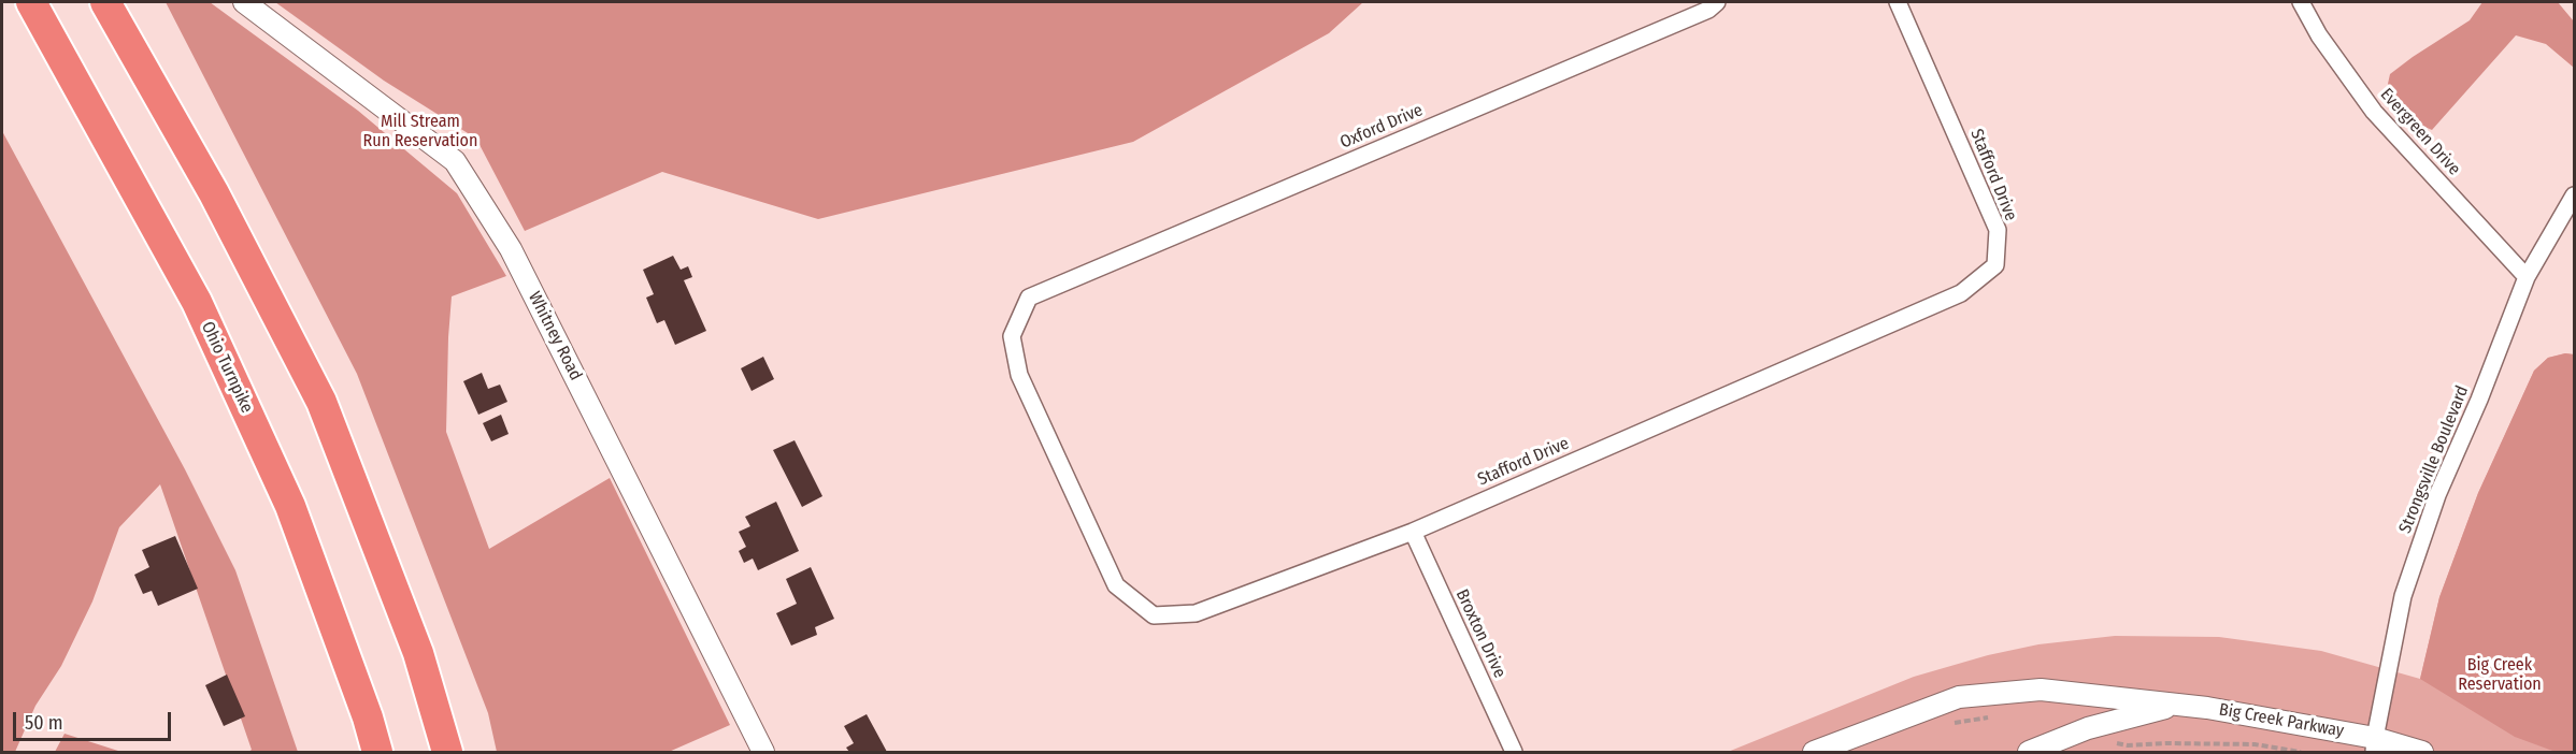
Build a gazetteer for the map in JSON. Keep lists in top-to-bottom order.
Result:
{
  "streets": {
    "highway": ["Ohio Turnpike"],
    "street": [
      "Oxford Drive",
      "Evergreen Drive",
      "Stafford Drive",
      "Whitney Road",
      "Strongsville Boulevard",
      "Broxton Drive",
      "Big Creek Parkway"
    ]
  },
  "crossings": [
    ["Oxford Drive", "Stafford Drive"],
    ["Evergreen Drive", "Strongsville Boulevard"],
    ["Stafford Drive", "Broxton Drive"],
    ["Strongsville Boulevard", "Big Creek Parkway"]
  ],
  "parks": ["Mill Stream Run Reservation", "Big Creek Reservation"],
  "scale_bar": "50 m"
}
